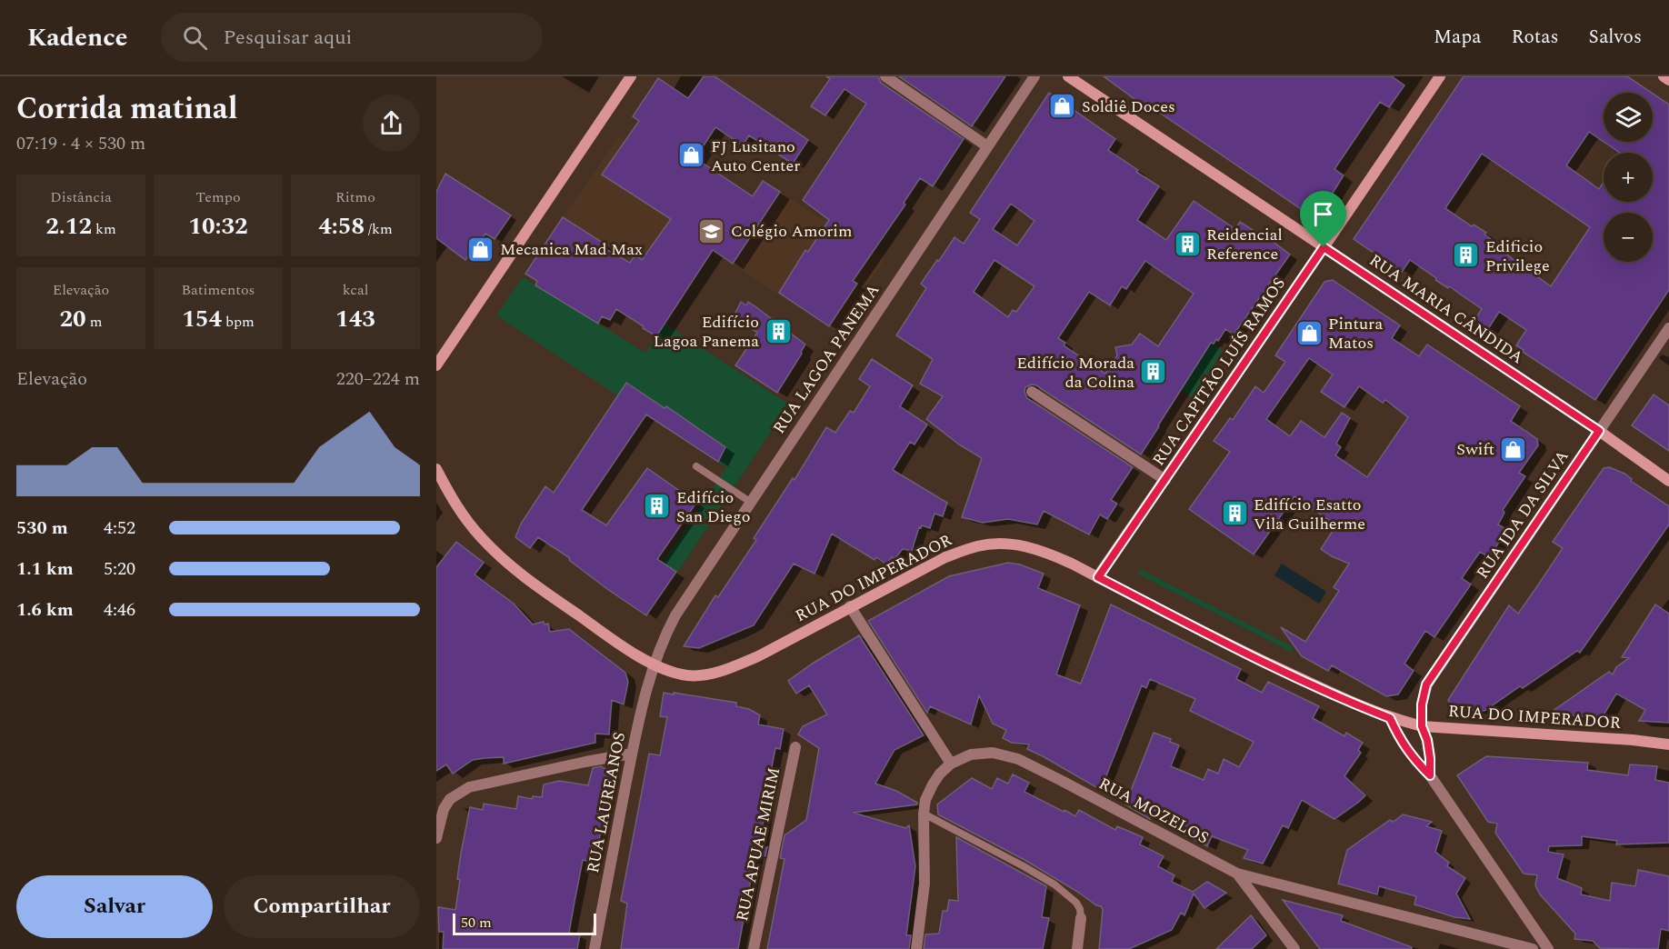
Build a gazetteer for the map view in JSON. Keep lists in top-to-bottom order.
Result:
{
  "streets": {
    "street": [
      "RUA MARIA CÂNDIDA",
      "RUA LAGOA PANEMA",
      "RUA CAPITÃO LUÍS RAMOS",
      "RUA IDA DA SILVA",
      "RUA DO IMPERADOR",
      "RUA LAUREANOS",
      "RUA MOZELOS",
      "RUA APUAE MIRIM"
    ]
  },
  "crossings": [
    ["RUA MARIA CÂNDIDA", "RUA CAPITÃO LUÍS RAMOS"],
    ["RUA MARIA CÂNDIDA", "RUA IDA DA SILVA"],
    ["RUA LAGOA PANEMA", "RUA DO IMPERADOR"],
    ["RUA LAGOA PANEMA", "RUA LAUREANOS"],
    ["RUA CAPITÃO LUÍS RAMOS", "RUA DO IMPERADOR"],
    ["RUA IDA DA SILVA", "RUA DO IMPERADOR"],
    ["RUA DO IMPERADOR", "RUA LAUREANOS"]
  ],
  "places": {
    "shop": [
      "Soldiê Doces",
      "FJ Lusitano Auto Center",
      "Mecanica Mad Max",
      "Pintura Matos",
      "Swift"
    ],
    "school or university": ["Colégio Amorim"],
    "building": [
      "Reidencial Reference",
      "Edificio Privilege",
      "Edifício Lagoa Panema",
      "Edifício Morada da Colina",
      "Edifício San Diego",
      "Edifício Esatto Vila Guilherme"
    ]
  },
  "scale_bar": "50 m",
  "page": {
    "header": "Kadence",
    "search": "Pesquisar aqui",
    "nav": ["Mapa", "Rotas", "Salvos"],
    "heading": ["Corrida matinal", "07:19 · 4 × 530 m"],
    "map_buttons": ["+", "−"],
    "stats": [
      ["Distância", "2.12 km"],
      ["Tempo", "10:32"],
      ["Ritmo", "4:58 /km"],
      ["Elevação", "20 m"],
      ["Batimentos", "154 bpm"],
      ["kcal", "143"]
    ],
    "chart": ["Elevação", "220–224 m"],
    "list": [
      {
        "name": "530 m",
        "note": "4:52"
      },
      {
        "name": "1.1 km",
        "note": "5:20"
      },
      {
        "name": "1.6 km",
        "note": "4:46"
      }
    ],
    "buttons": ["Salvar", "Compartilhar"],
    "scale": "50 m"
  }
}
